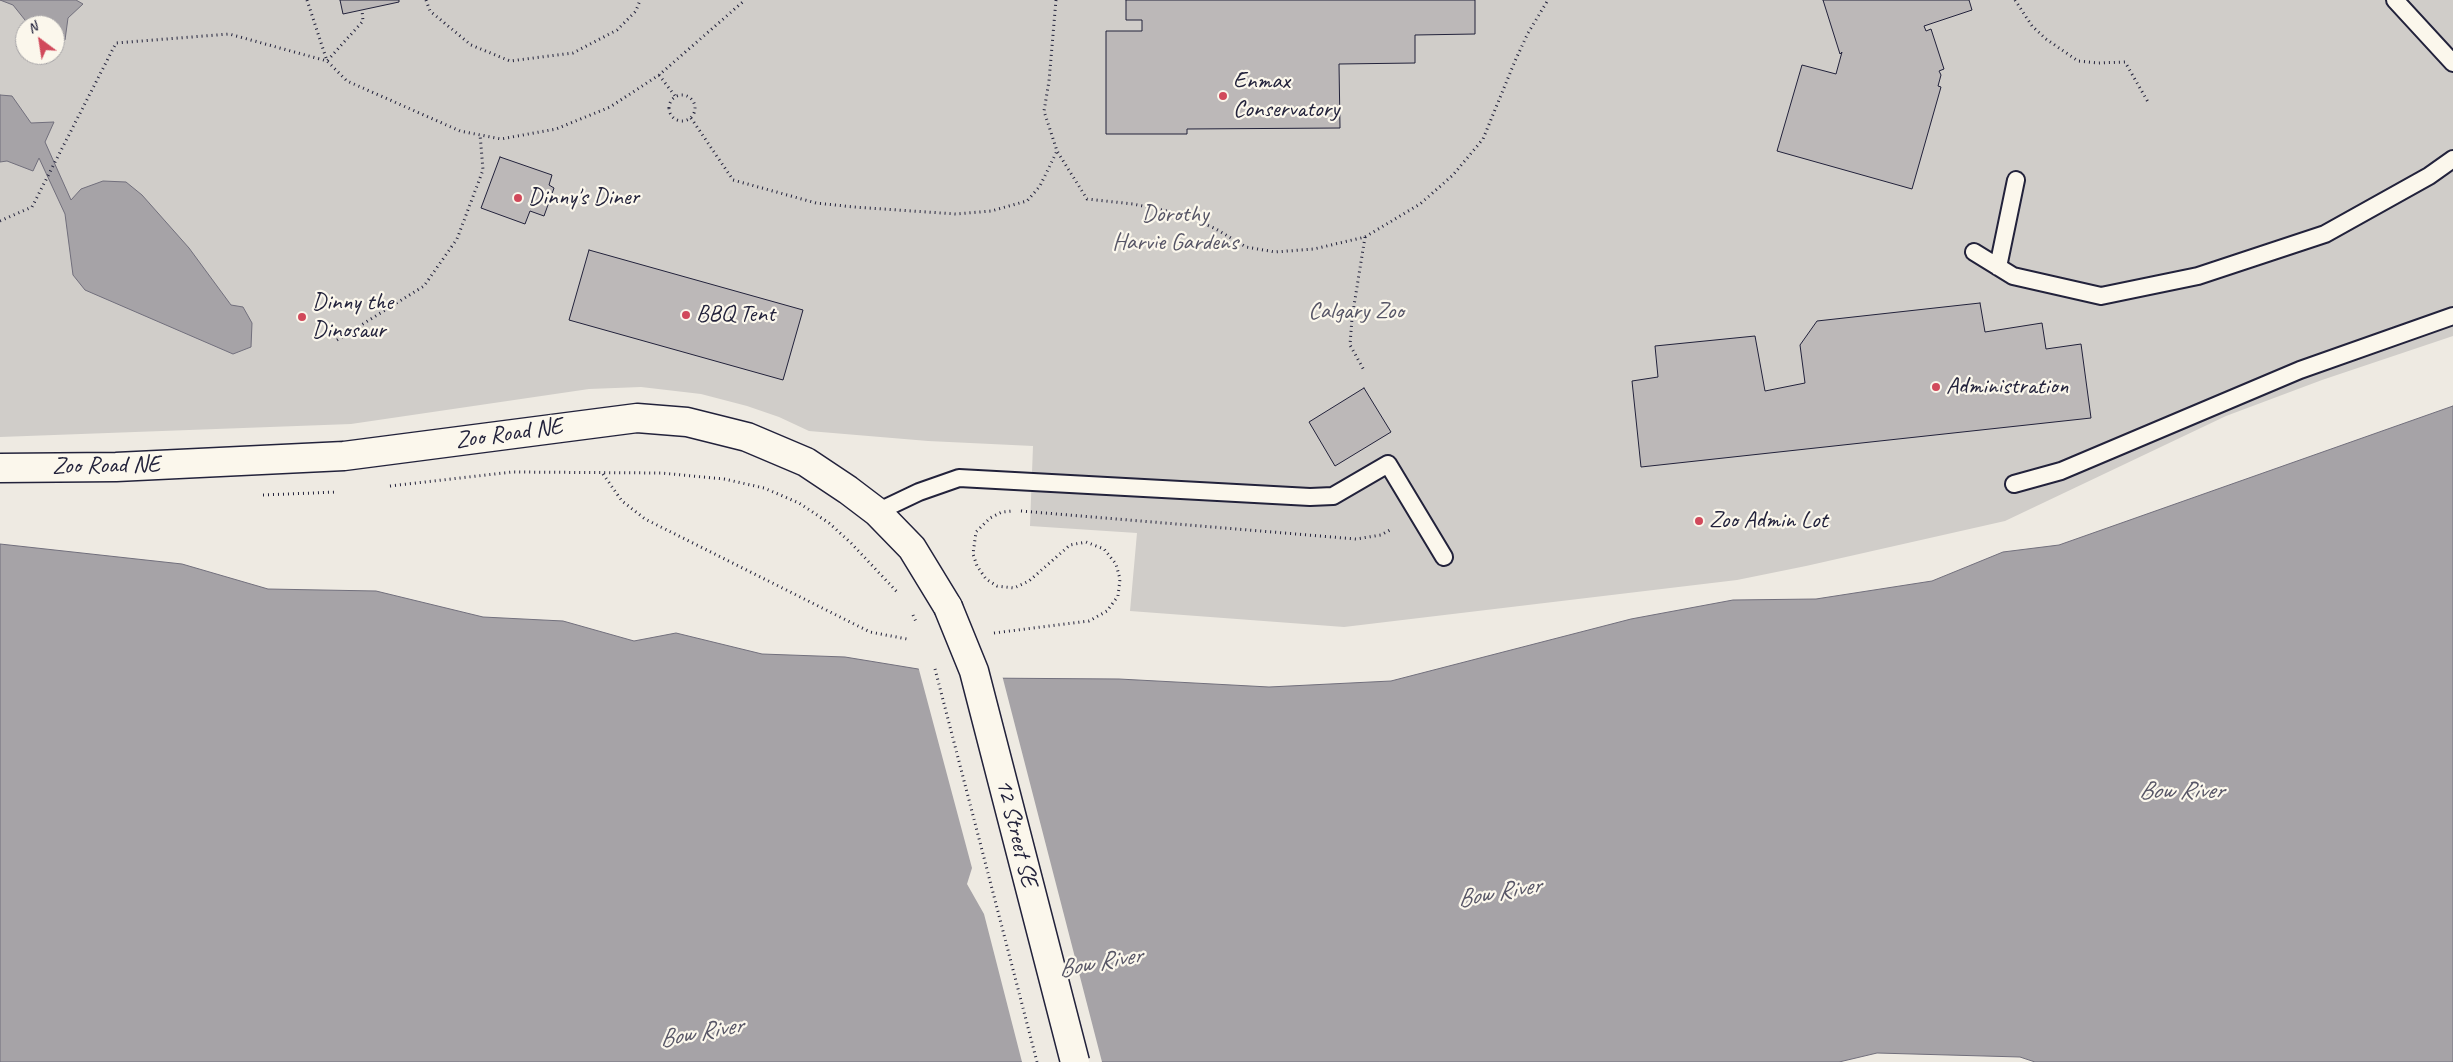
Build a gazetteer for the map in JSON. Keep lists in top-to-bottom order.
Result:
{
  "streets": {
    "street": ["Zoo Road NE", "12 Street SE"]
  },
  "crossings": [
    ["Zoo Road NE", "12 Street SE"]
  ],
  "water": ["Bow River"],
  "parks": ["Dorothy Harvie Gardens", "Calgary Zoo"],
  "places": [
    "Enmax Conservatory",
    "Dinny's Diner",
    "BBQ Tent",
    "Dinny the Dinosaur",
    "Administration",
    "Zoo Admin Lot"
  ],
  "north": "top left"
}
